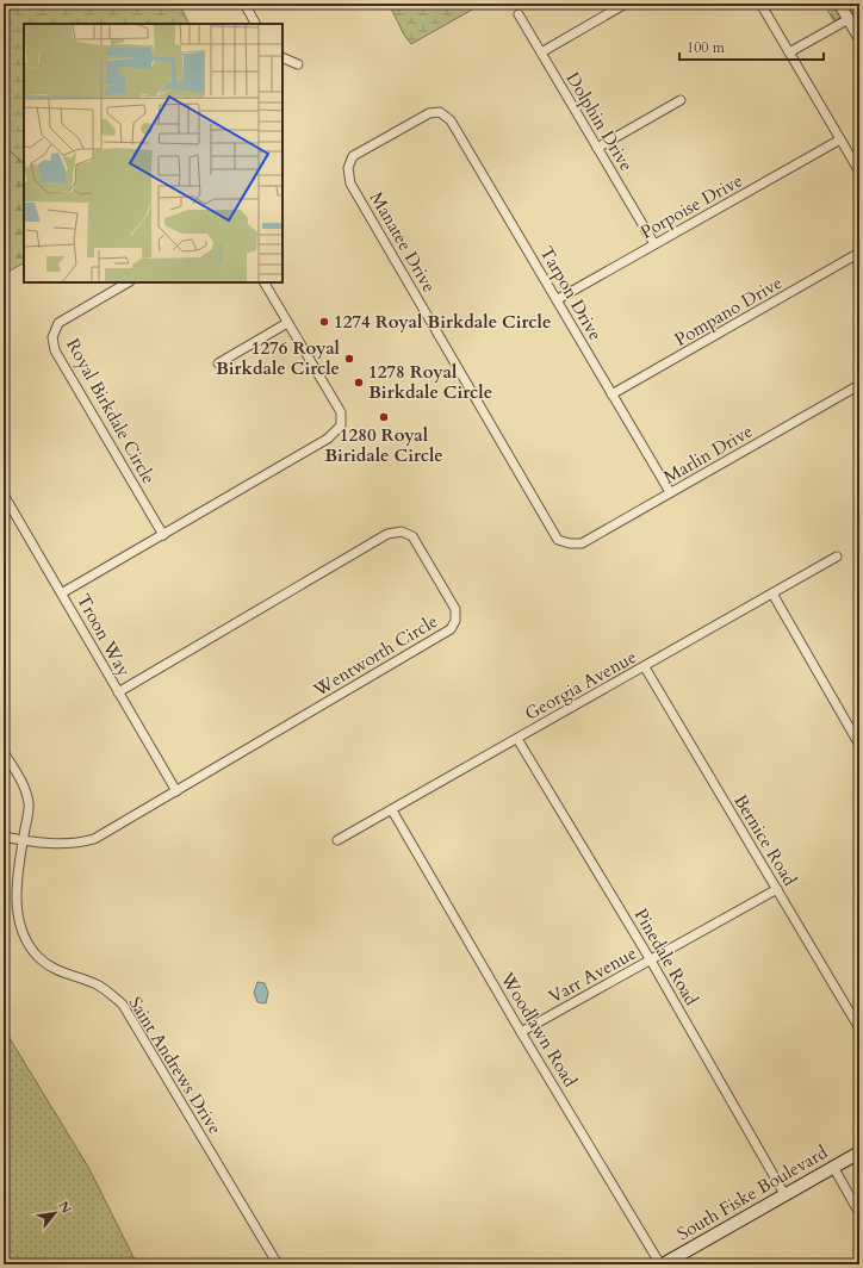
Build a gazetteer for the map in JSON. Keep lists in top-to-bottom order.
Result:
{
  "streets": {
    "main road": ["South Fiske Boulevard"],
    "street": [
      "Dolphin Drive",
      "Porpoise Drive",
      "Manatee Drive",
      "Tarpon Drive",
      "Pompano Drive",
      "Royal Birkdale Circle",
      "Marlin Drive",
      "Troon Way",
      "Wentworth Circle",
      "Georgia Avenue",
      "Bernice Road",
      "Pinedale Road",
      "Varr Avenue",
      "Woodlawn Road",
      "Saint Andrews Drive"
    ]
  },
  "crossings": [
    ["Dolphin Drive", "Porpoise Drive"],
    ["Porpoise Drive", "Tarpon Drive"],
    ["Manatee Drive", "Tarpon Drive"],
    ["Manatee Drive", "Marlin Drive"],
    ["Tarpon Drive", "Pompano Drive"],
    ["Tarpon Drive", "Marlin Drive"],
    ["Troon Way", "Wentworth Circle"],
    ["Wentworth Circle", "Saint Andrews Drive"],
    ["Georgia Avenue", "Bernice Road"],
    ["Georgia Avenue", "Pinedale Road"],
    ["Georgia Avenue", "Woodlawn Road"],
    ["Bernice Road", "Varr Avenue"],
    ["Pinedale Road", "Varr Avenue"],
    ["Pinedale Road", "South Fiske Boulevard"],
    ["Varr Avenue", "Woodlawn Road"],
    ["Woodlawn Road", "South Fiske Boulevard"]
  ],
  "places": [
    "1274 Royal Birkdale Circle",
    "1276 Royal Birkdale Circle",
    "1278 Royal Birkdale Circle",
    "1280 Royal Biridale Circle"
  ],
  "scale_bar": "100 m",
  "north": "top right"
}
